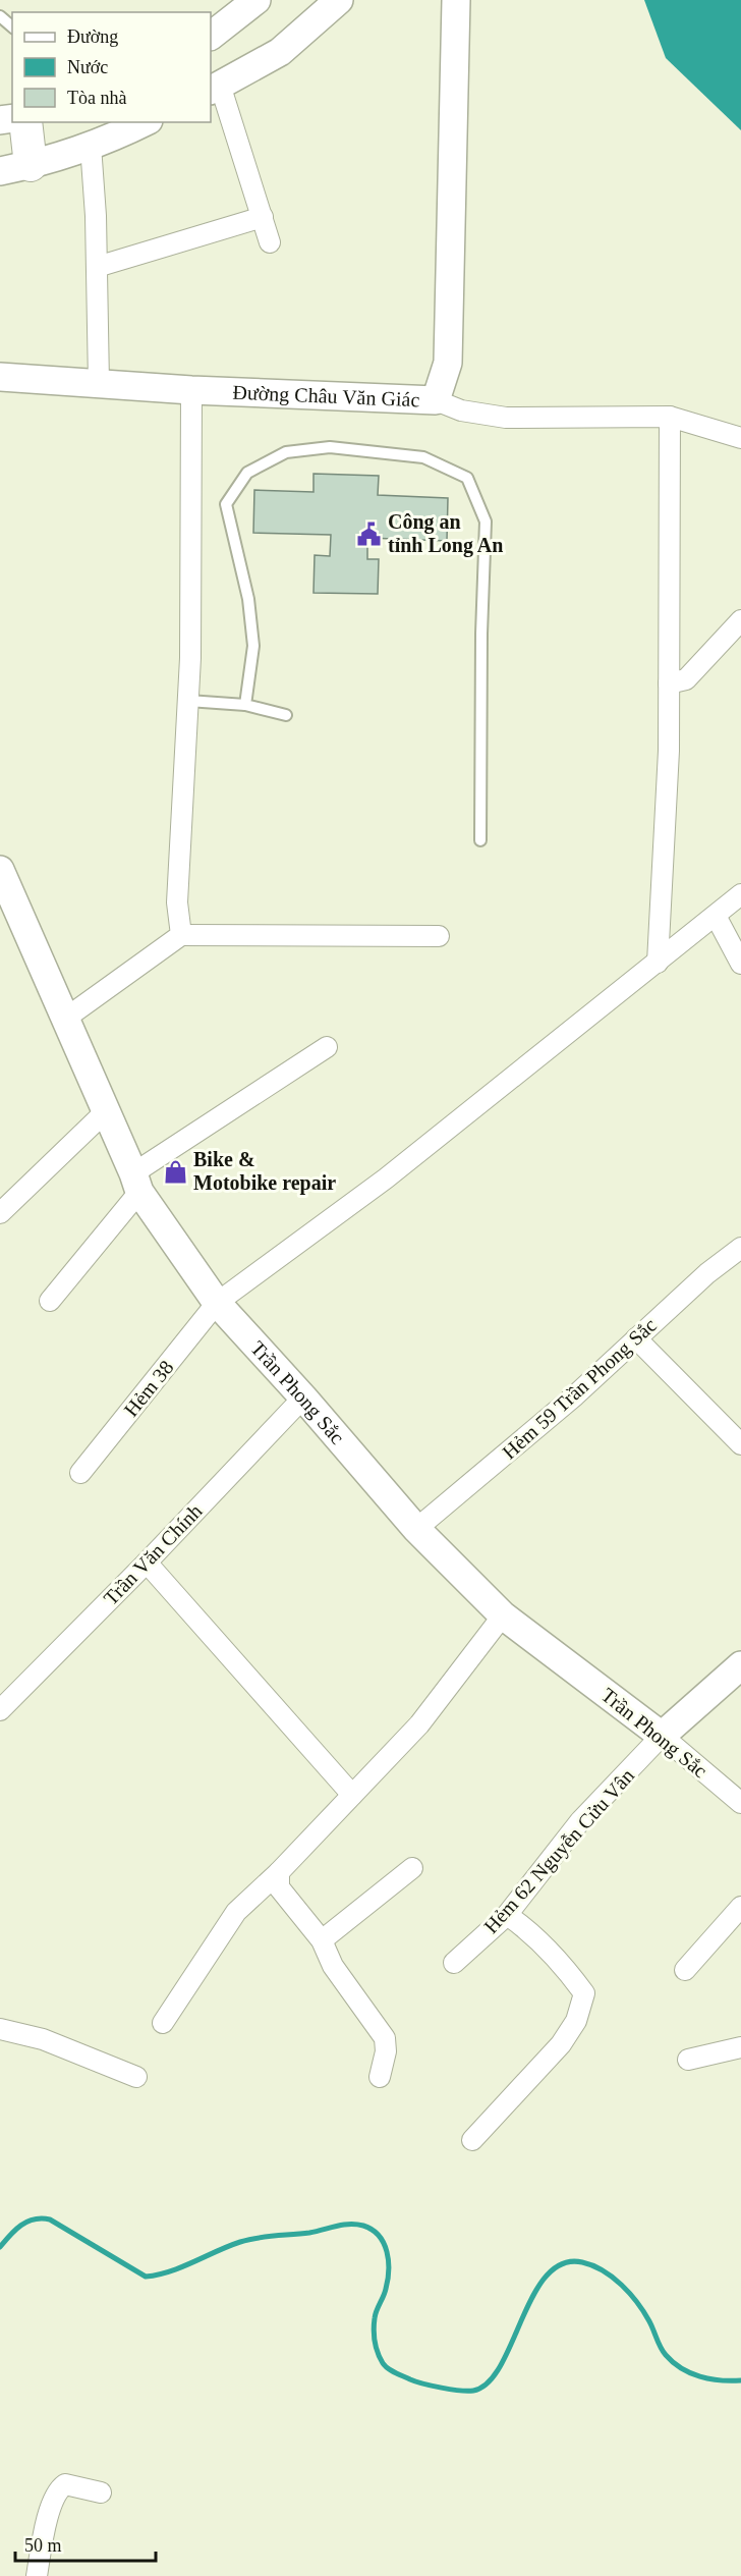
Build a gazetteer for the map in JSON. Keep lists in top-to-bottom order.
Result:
{
  "streets": {
    "street": [
      "Đường Châu Văn Giác",
      "Hẻm 38",
      "Hẻm 59 Trần Phong Sắc",
      "Trần Phong Sắc",
      "Trần Văn Chính",
      "Hẻm 62 Nguyễn Cửu Vân"
    ]
  },
  "crossings": [
    ["Hẻm 38", "Trần Phong Sắc"],
    ["Hẻm 59 Trần Phong Sắc", "Trần Phong Sắc"],
    ["Trần Phong Sắc", "Trần Văn Chính"],
    ["Trần Phong Sắc", "Hẻm 62 Nguyễn Cửu Vân"]
  ],
  "places": {
    "public building": ["Công an tỉnh Long An"],
    "shop": ["Bike & Motobike repair"]
  },
  "legend": ["Đường", "Nước", "Tòa nhà"],
  "scale_bar": "50 m"
}
